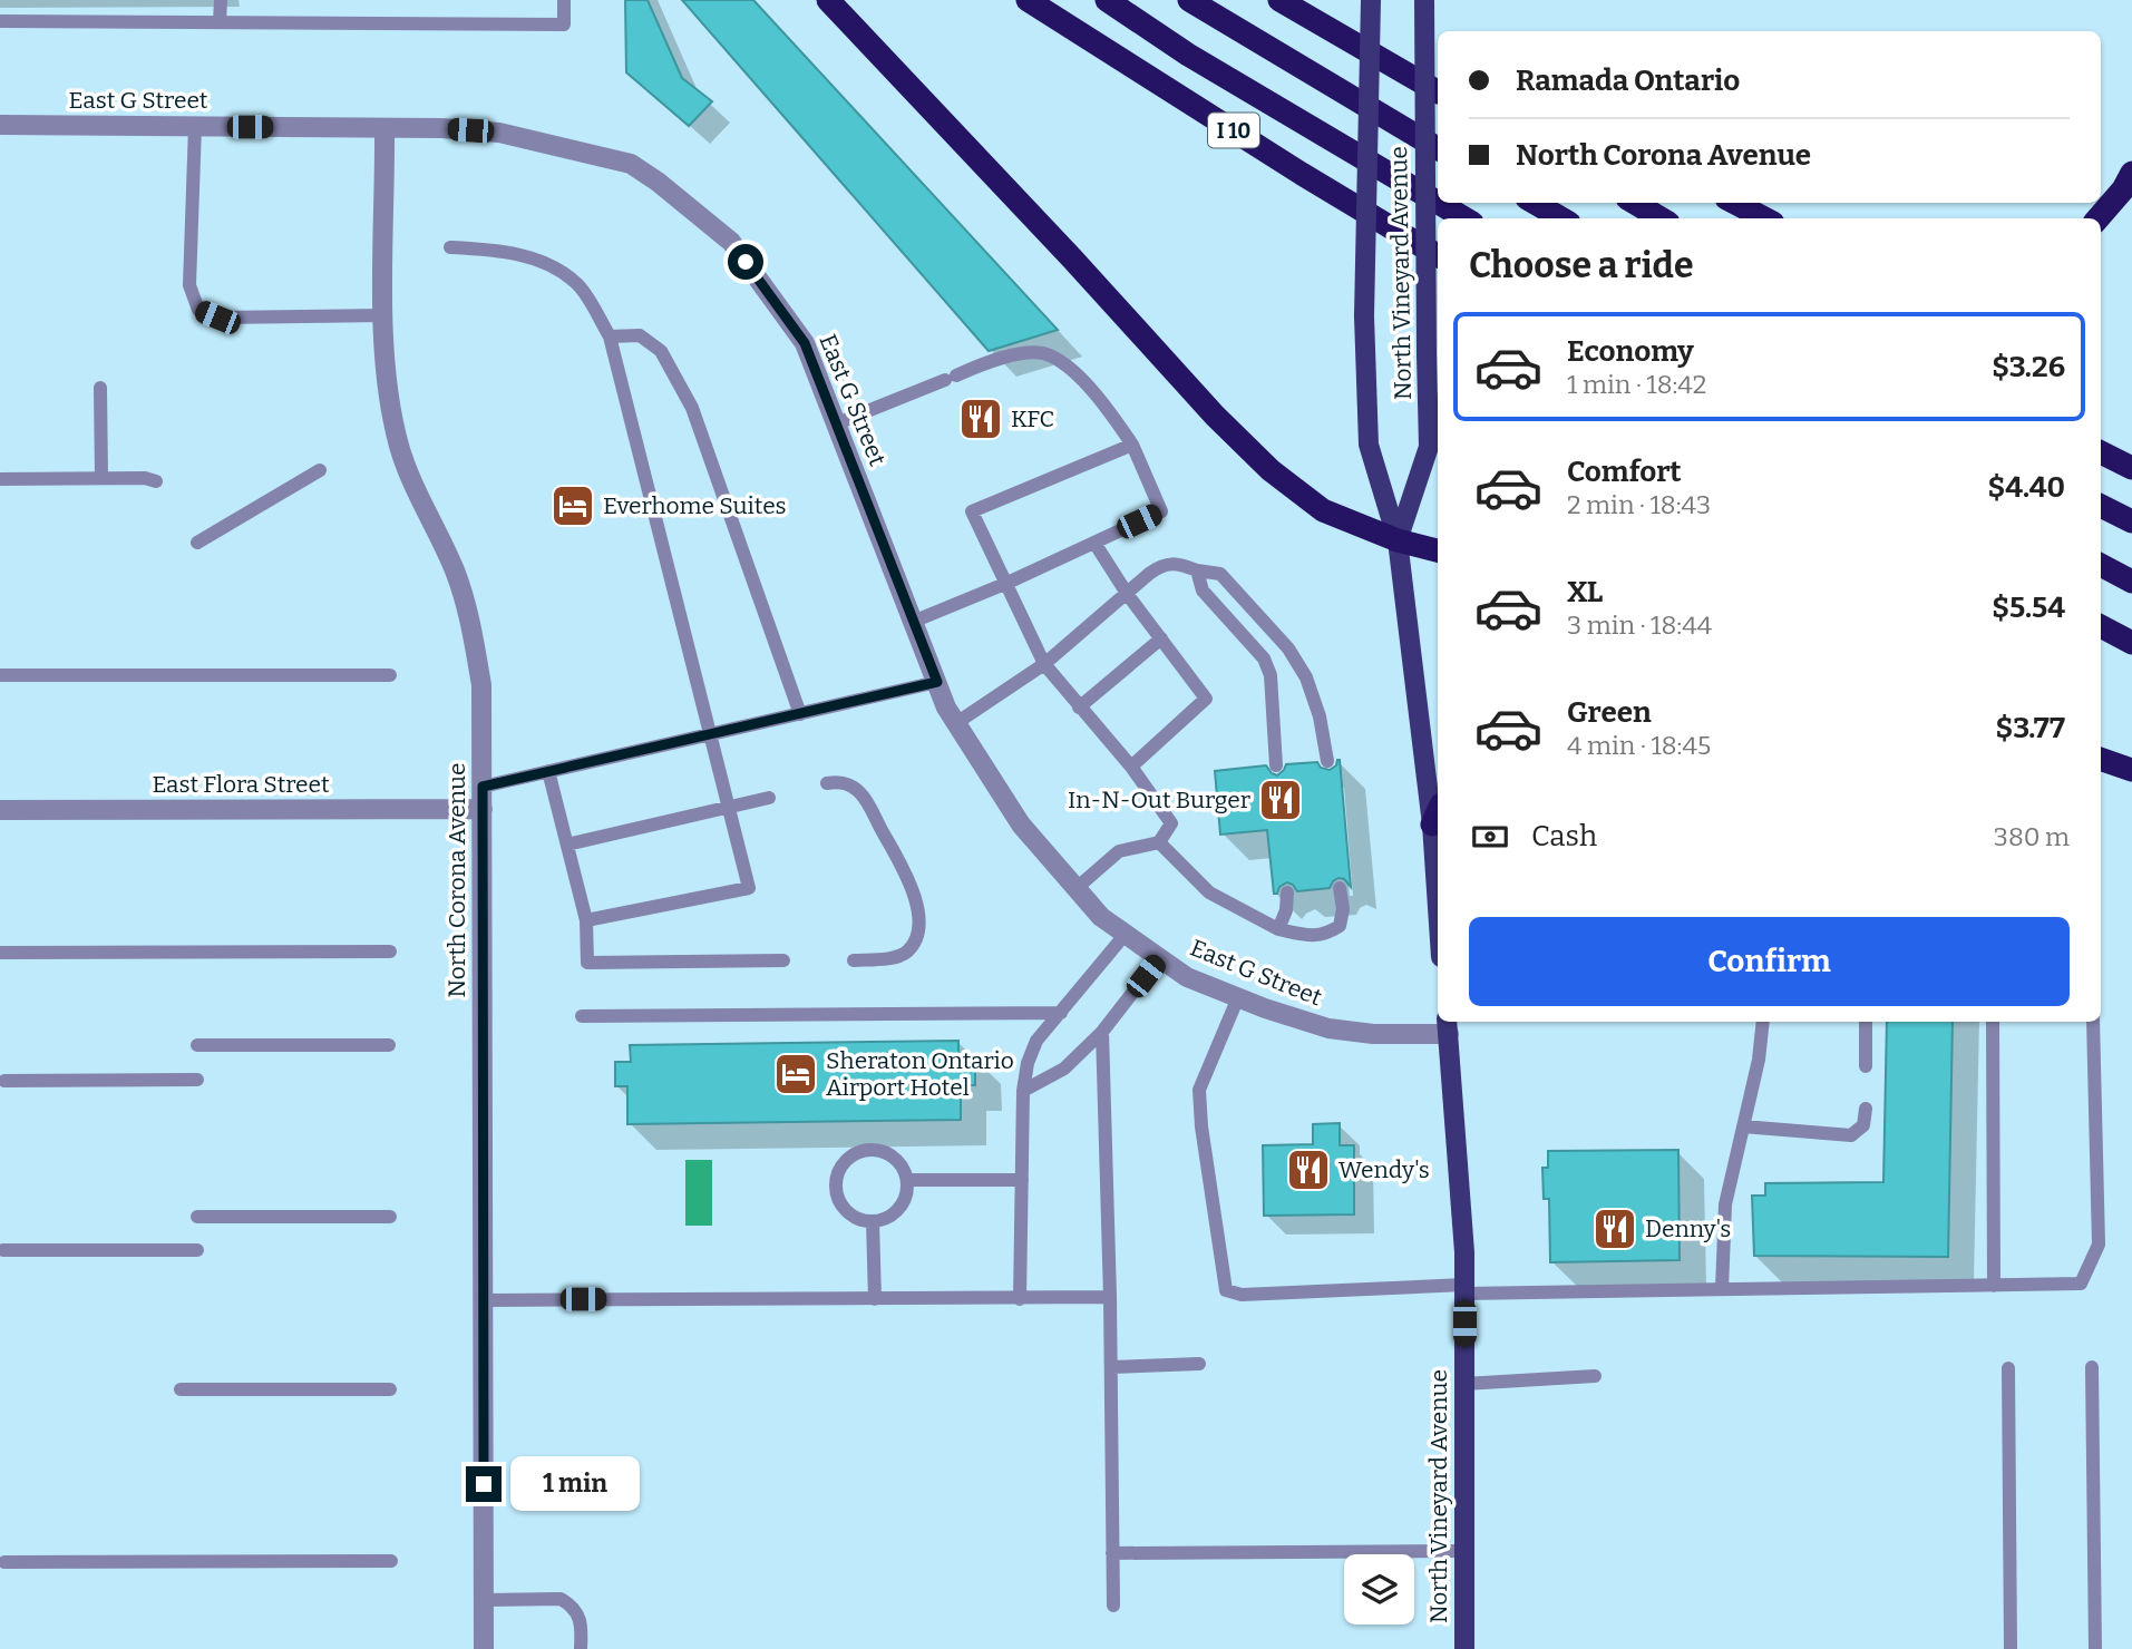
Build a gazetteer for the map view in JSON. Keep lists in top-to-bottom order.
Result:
{
  "streets": {
    "highway": ["I 10"],
    "main road": ["North Vineyard Avenue"],
    "street": ["East G Street", "East Flora Street", "North Corona Avenue"]
  },
  "crossings": [
    ["East G Street", "North Vineyard Avenue"],
    ["East G Street", "North Corona Avenue"],
    ["East Flora Street", "North Corona Avenue"]
  ],
  "places": {
    "restaurant": [
      "KFC",
      "In-N-Out Burger",
      "Wendy's",
      "Denny's"
    ],
    "hotel": ["Everhome Suites", "Sheraton Ontario Airport Hotel"]
  },
  "page": {
    "banner": ["Ramada Ontario", "North Corona Avenue"],
    "heading": "Choose a ride",
    "list": [
      {
        "name": "Economy",
        "note": "1 min · 18:42",
        "value": "$3.26"
      },
      {
        "name": "Comfort",
        "note": "2 min · 18:43",
        "value": "$4.40"
      },
      {
        "name": "XL",
        "note": "3 min · 18:44",
        "value": "$5.54"
      },
      {
        "name": "Green",
        "note": "4 min · 18:45",
        "value": "$3.77"
      }
    ],
    "pay": ["Cash", "380 m"],
    "buttons": "Confirm",
    "bubble": "1 min"
  }
}
